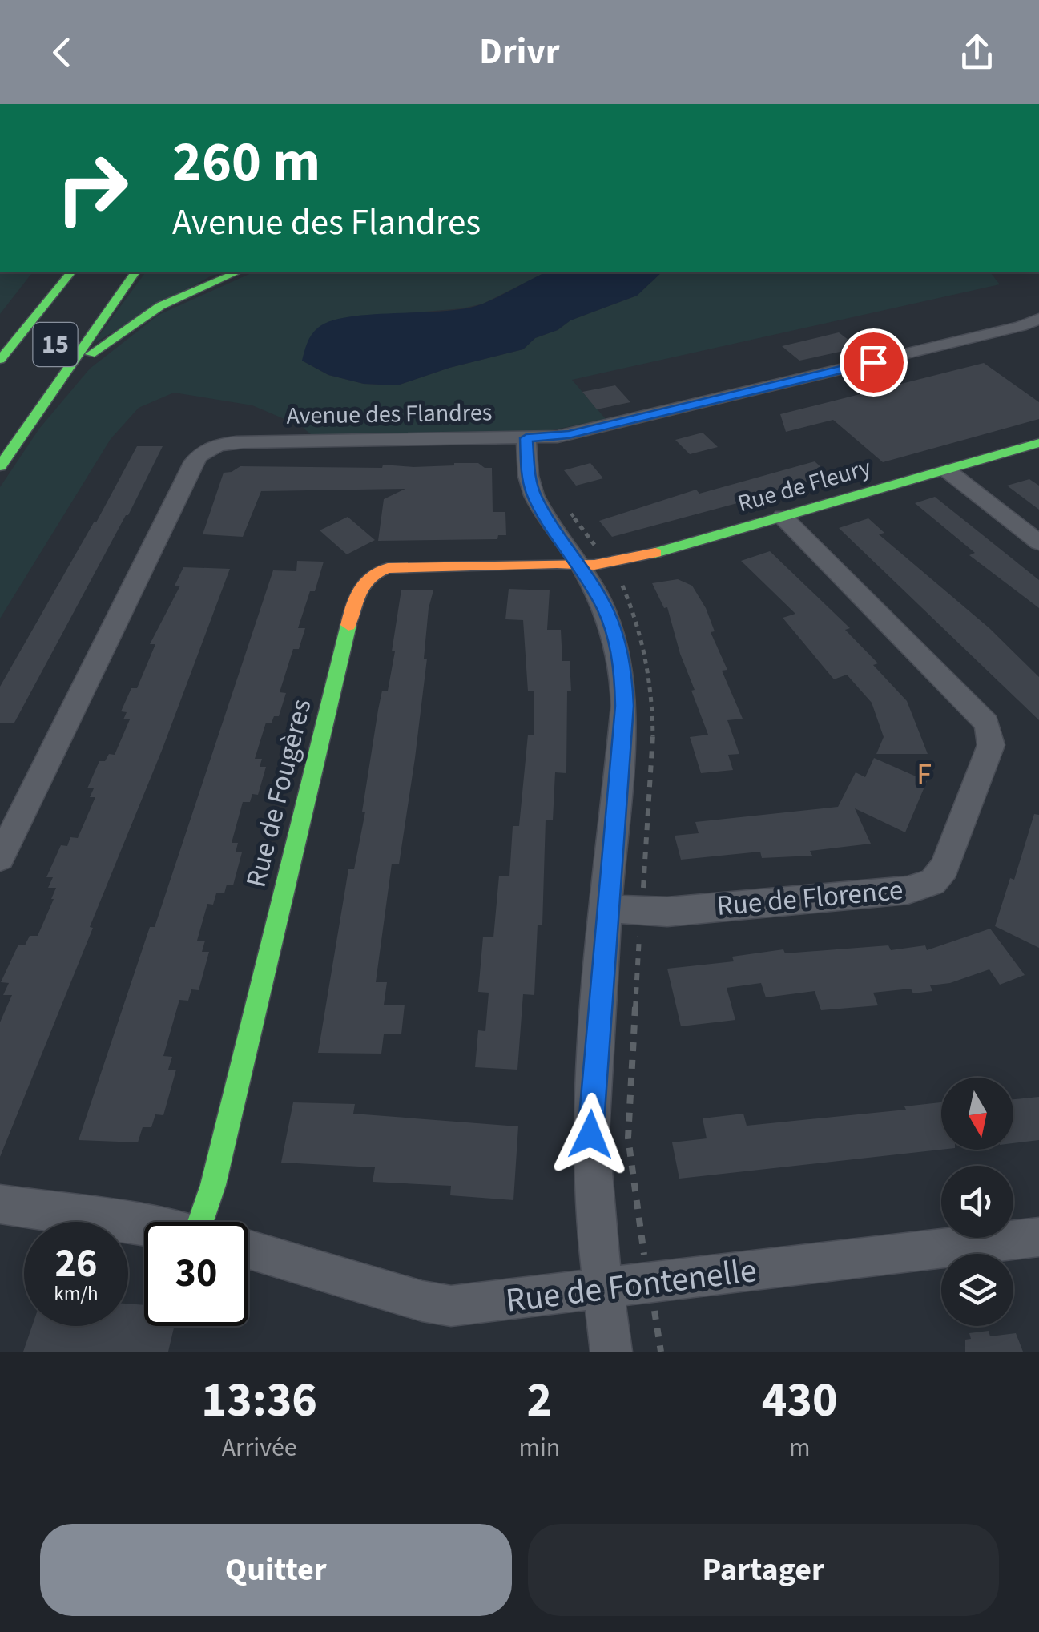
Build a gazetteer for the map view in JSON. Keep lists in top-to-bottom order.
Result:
{
  "streets": {
    "main road": ["15", "Rue de Fleury", "Rue de Fougères"],
    "street": ["Avenue des Flandres", "Rue de Florence", "Rue de Fontenelle"]
  },
  "crossings": [
    ["Rue de Fleury", "Rue de Fougères"],
    ["Rue de Fleury", "Rue de Florence"]
  ],
  "districts": ["F"],
  "north": "bottom",
  "page": {
    "header": "Drivr",
    "turn": ["260 m", "Avenue des Flandres"],
    "speed": "26 km/h",
    "limit": "30",
    "eta": [
      "13:36",
      "Arrivée",
      "2",
      "min",
      "430",
      "m"
    ],
    "buttons": ["Quitter", "Partager"]
  }
}
